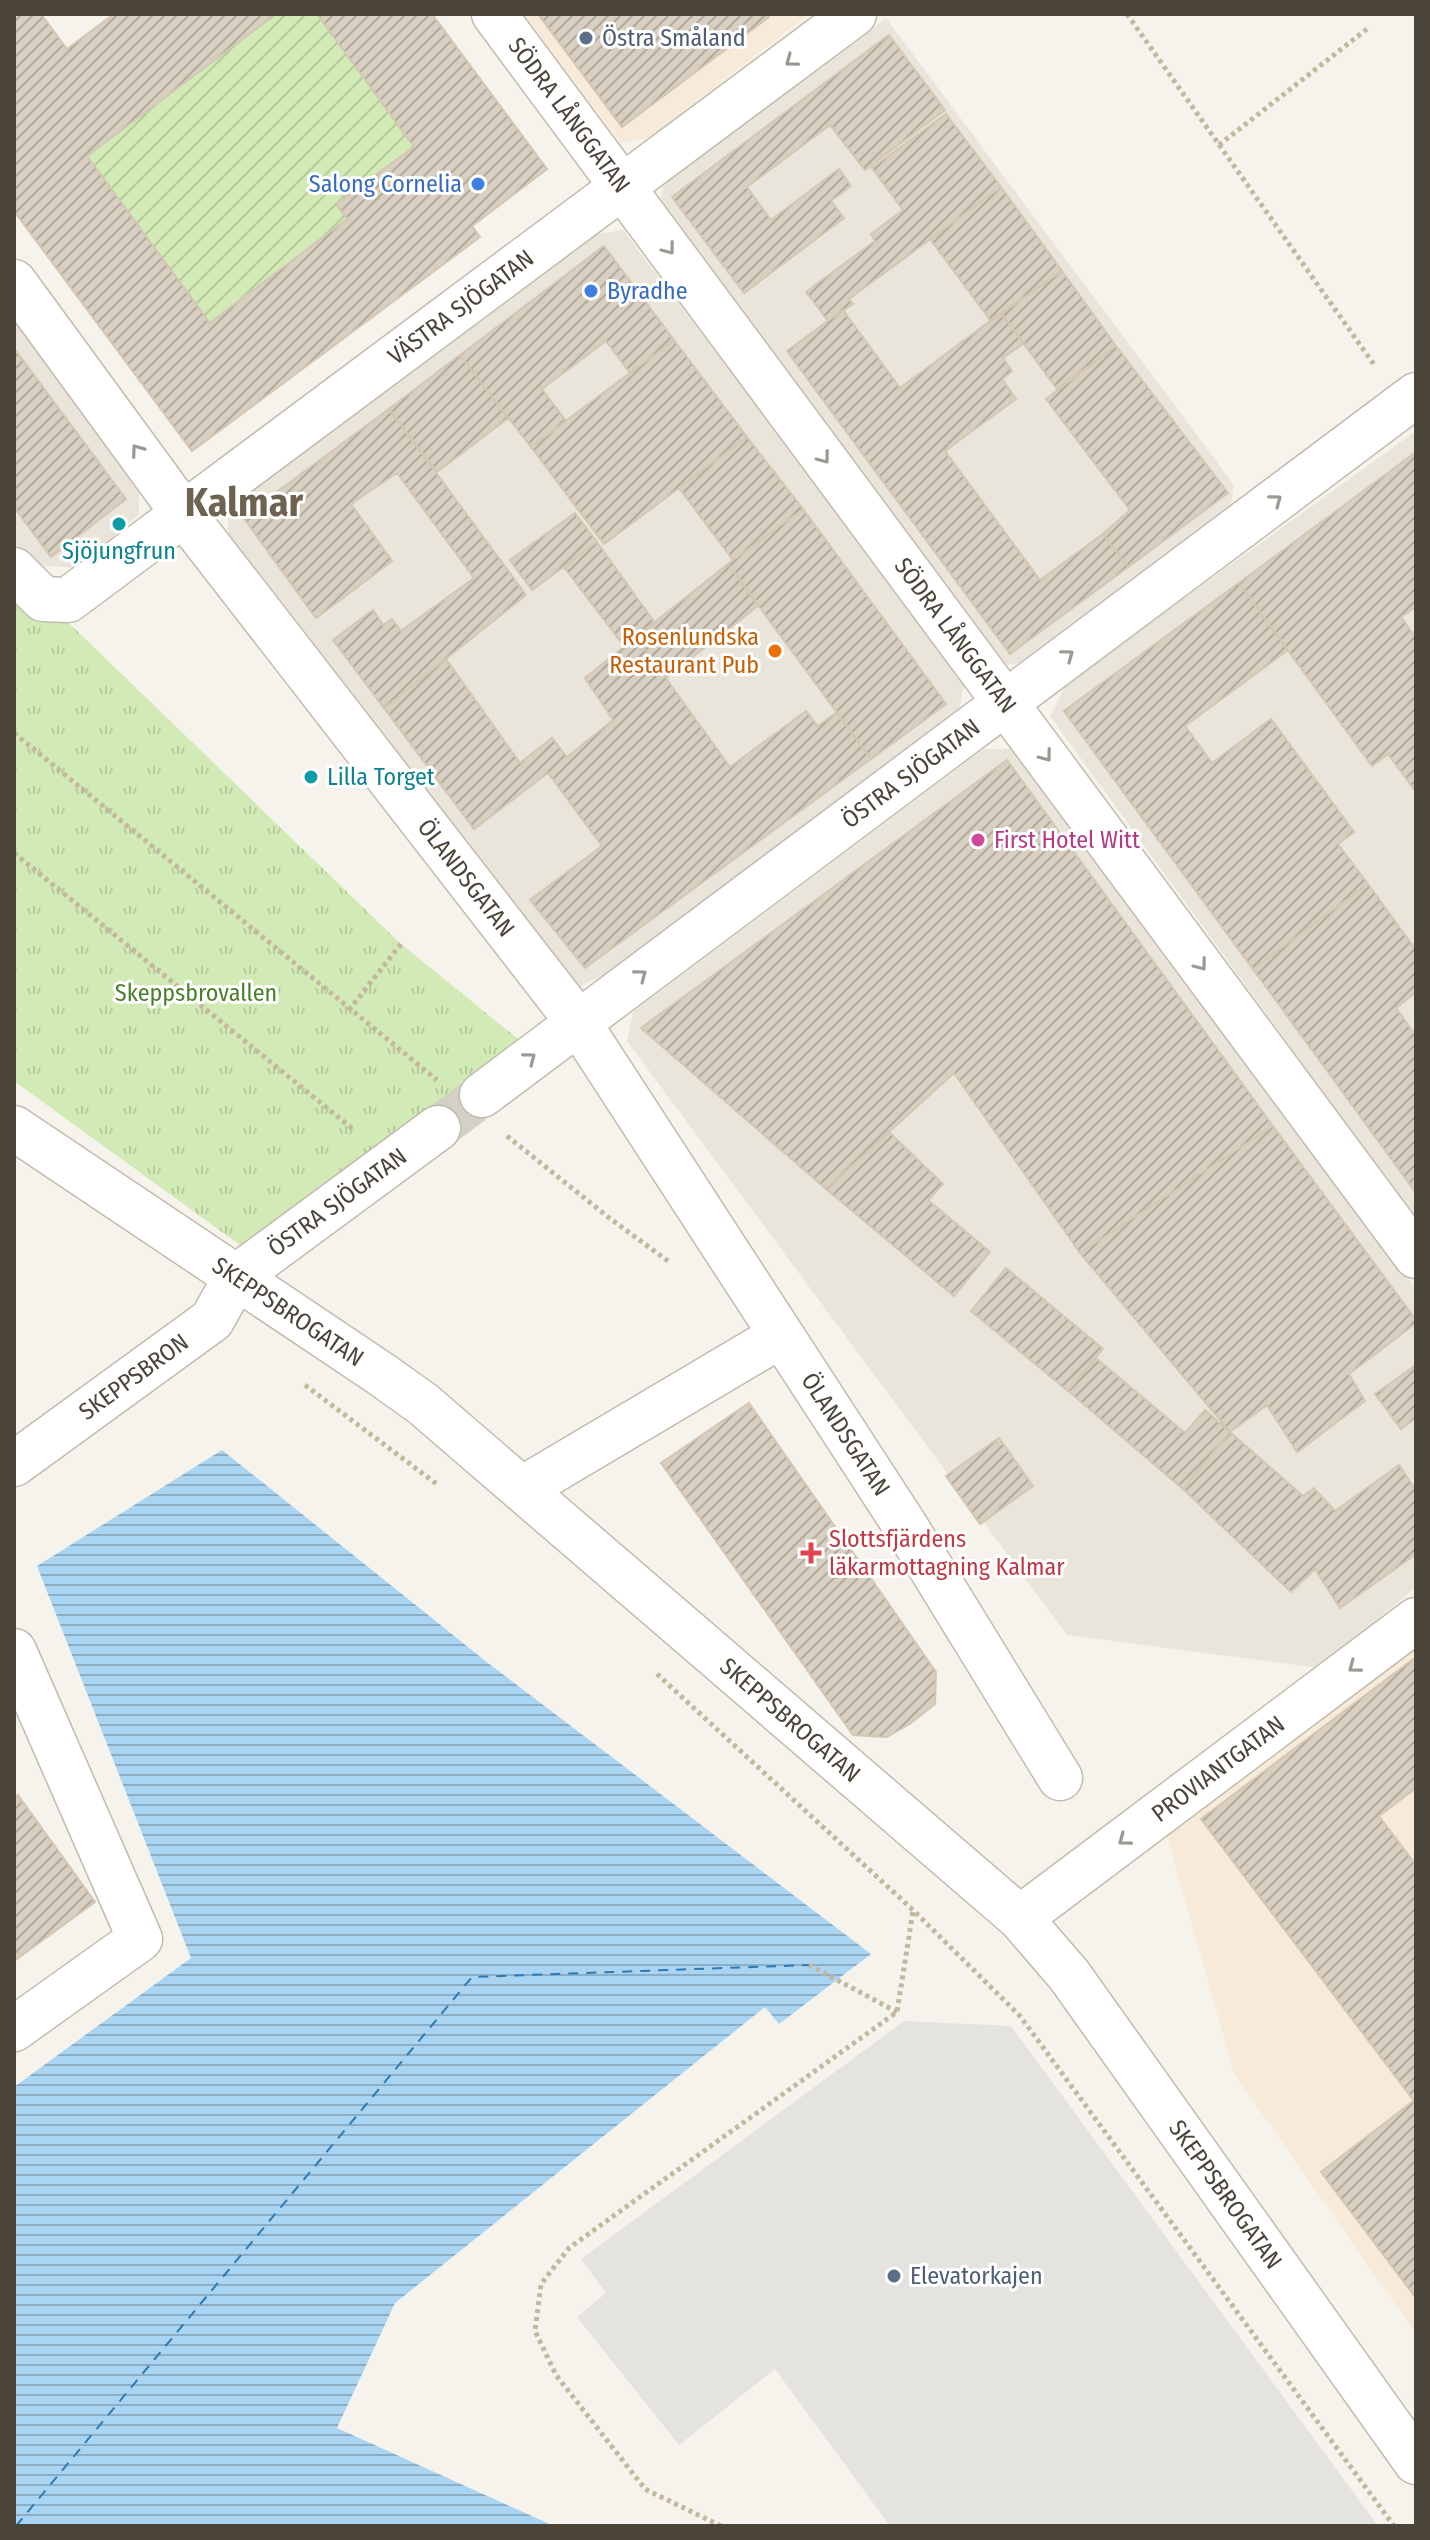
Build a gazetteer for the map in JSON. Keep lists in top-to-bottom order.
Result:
{
  "streets": {
    "street": [
      "SÖDRA LÅNGGATAN",
      "VÄSTRA SJÖGATAN",
      "ÖSTRA SJÖGATAN",
      "ÖLANDSGATAN",
      "SKEPPSBROGATAN",
      "SKEPPSBRON",
      "PROVIANTGATAN"
    ]
  },
  "crossings": [
    ["SÖDRA LÅNGGATAN", "VÄSTRA SJÖGATAN"],
    ["SÖDRA LÅNGGATAN", "ÖSTRA SJÖGATAN"],
    ["VÄSTRA SJÖGATAN", "ÖLANDSGATAN"],
    ["ÖSTRA SJÖGATAN", "ÖLANDSGATAN"],
    ["ÖSTRA SJÖGATAN", "SKEPPSBROGATAN"],
    ["ÖSTRA SJÖGATAN", "SKEPPSBRON"],
    ["SKEPPSBROGATAN", "SKEPPSBRON"],
    ["SKEPPSBROGATAN", "PROVIANTGATAN"]
  ],
  "one_way": ["SÖDRA LÅNGGATAN", "ÖSTRA SJÖGATAN", "PROVIANTGATAN"],
  "districts": ["Kalmar"],
  "parks": ["Skeppsbrovallen"],
  "places": {
    "other": [
      "Östra Småland",
      "Salong Cornelia",
      "Byradhe",
      "Sjöjungfrun",
      "Rosenlundska Restaurant Pub",
      "Lilla Torget",
      "First Hotel Witt",
      "Elevatorkajen"
    ],
    "health": ["Slottsfjärdens läkarmottagning Kalmar"]
  }
}
